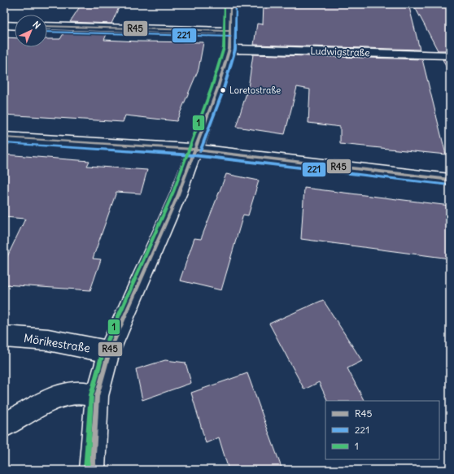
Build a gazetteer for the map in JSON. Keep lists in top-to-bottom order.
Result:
{
  "streets": {
    "street": ["Ludwigstraße", "Mörikestraße"]
  },
  "places": ["Loretostraße"],
  "lines": ["transit line R45", "transit line 221", "transit line 1"],
  "legend": ["R45", "221", "1"],
  "north": "top right"
}
